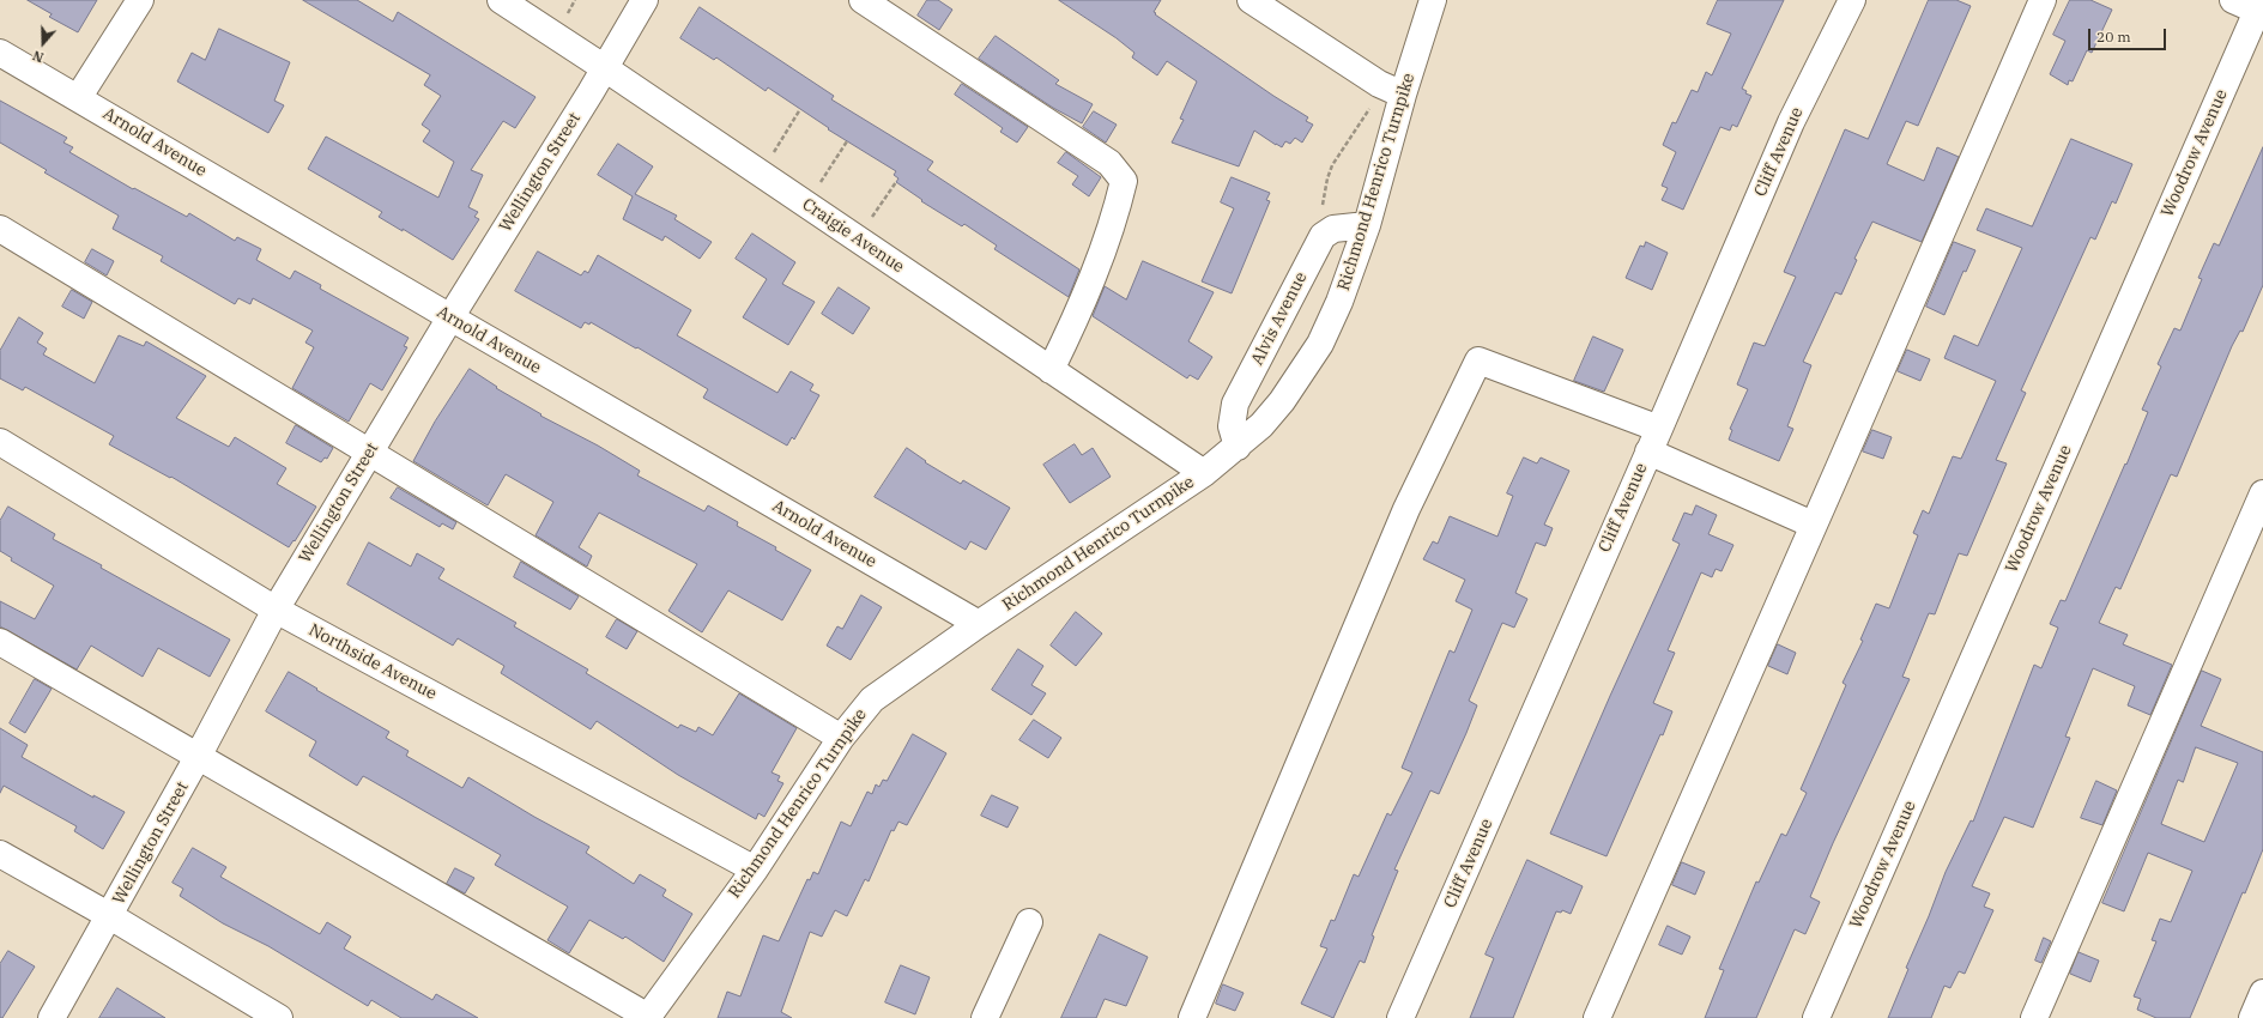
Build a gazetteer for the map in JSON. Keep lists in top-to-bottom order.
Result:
{
  "streets": {
    "street": [
      "Arnold Avenue",
      "Cliff Avenue",
      "Woodrow Avenue",
      "Wellington Street",
      "Richmond Henrico Turnpike",
      "Craigie Avenue",
      "Alvis Avenue",
      "Northside Avenue"
    ]
  },
  "crossings": [
    ["Arnold Avenue", "Wellington Street"],
    ["Arnold Avenue", "Richmond Henrico Turnpike"],
    ["Wellington Street", "Craigie Avenue"],
    ["Wellington Street", "Northside Avenue"],
    ["Richmond Henrico Turnpike", "Craigie Avenue"],
    ["Richmond Henrico Turnpike", "Alvis Avenue"],
    ["Richmond Henrico Turnpike", "Northside Avenue"]
  ],
  "scale_bar": "20 m",
  "north": "bottom"
}
